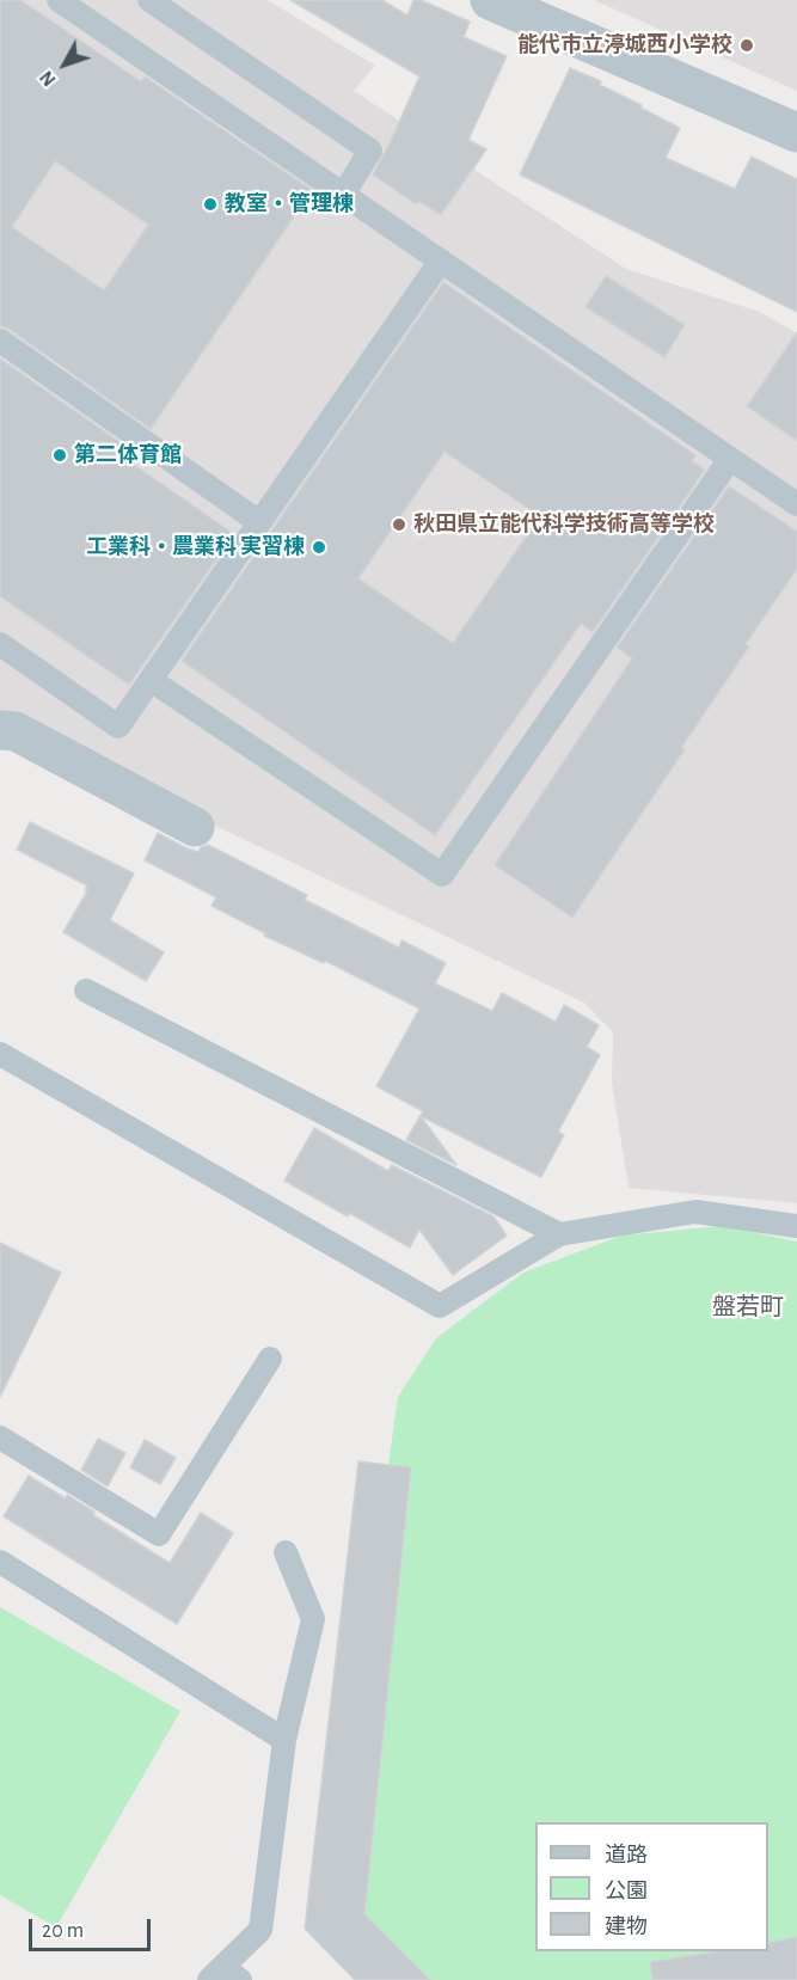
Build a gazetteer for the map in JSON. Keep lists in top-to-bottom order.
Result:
{
  "districts": ["盤若町"],
  "places": [
    "能代市立渟城西小学校",
    "教室・管理棟",
    "第二体育館",
    "秋田県立能代科学技術高等学校",
    "工業科・農業科 実習棟"
  ],
  "legend": ["道路", "公園", "建物"],
  "scale_bar": "20 m",
  "north": "bottom left"
}
